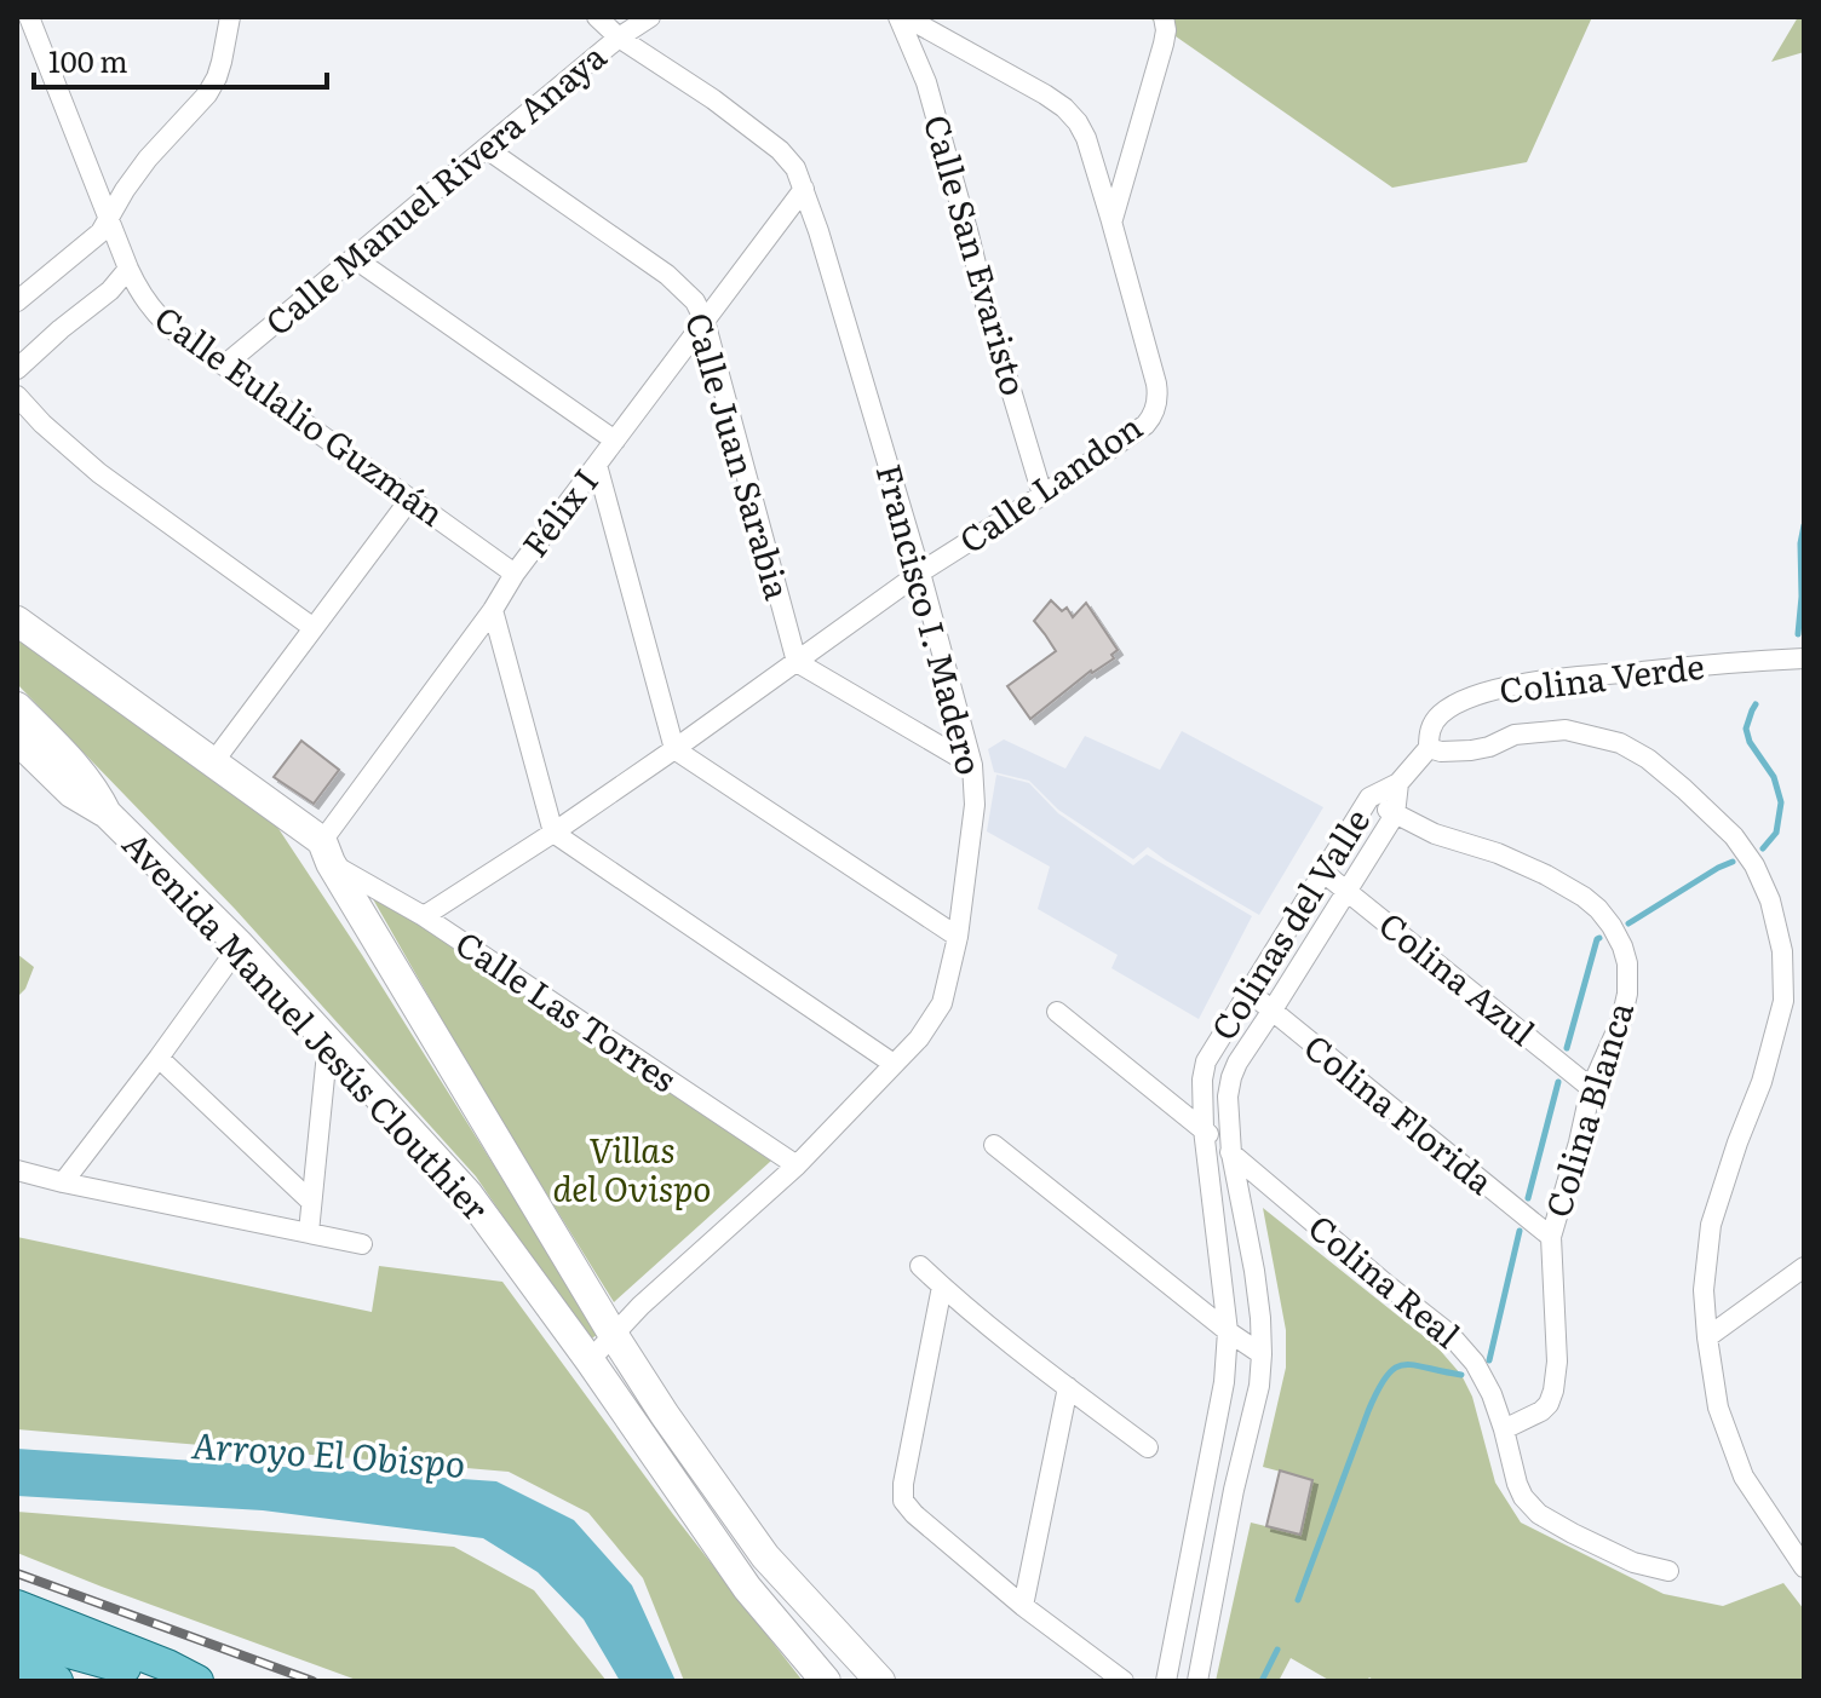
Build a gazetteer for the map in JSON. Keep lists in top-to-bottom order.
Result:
{
  "streets": {
    "street": [
      "Calle Manuel Rivera Anaya",
      "Calle San Evaristo",
      "Calle Eulalio Guzmán",
      "Calle Juan Sarabia",
      "Calle Landon",
      "Félix I",
      "Francisco I. Madero",
      "Colina Verde",
      "Colinas del Valle",
      "Colina Azul",
      "Calle Las Torres",
      "Avenida Manuel Jesús Clouthier",
      "Colina Blanca",
      "Colina Florida",
      "Colina Real"
    ]
  },
  "crossings": [
    ["Calle Manuel Rivera Anaya", "Calle Eulalio Guzmán"],
    ["Calle Manuel Rivera Anaya", "Calle Juan Sarabia"],
    ["Calle Manuel Rivera Anaya", "Francisco I. Madero"],
    ["Calle San Evaristo", "Calle Landon"],
    ["Calle Eulalio Guzmán", "Félix I"],
    ["Calle Juan Sarabia", "Calle Landon"],
    ["Calle Juan Sarabia", "Félix I"],
    ["Calle Landon", "Francisco I. Madero"],
    ["Calle Landon", "Calle Las Torres"],
    ["Félix I", "Francisco I. Madero"],
    ["Félix I", "Calle Las Torres"],
    ["Félix I", "Avenida Manuel Jesús Clouthier"],
    ["Francisco I. Madero", "Calle Las Torres"],
    ["Francisco I. Madero", "Avenida Manuel Jesús Clouthier"],
    ["Colinas del Valle", "Colina Azul"],
    ["Colinas del Valle", "Colina Blanca"],
    ["Colinas del Valle", "Colina Florida"],
    ["Colinas del Valle", "Colina Real"],
    ["Colina Azul", "Colina Blanca"],
    ["Calle Las Torres", "Avenida Manuel Jesús Clouthier"],
    ["Colina Blanca", "Colina Florida"],
    ["Colina Blanca", "Colina Real"]
  ],
  "water": ["Arroyo El Obispo"],
  "parks": ["Villas del Ovispo"],
  "scale_bar": "100 m"
}
